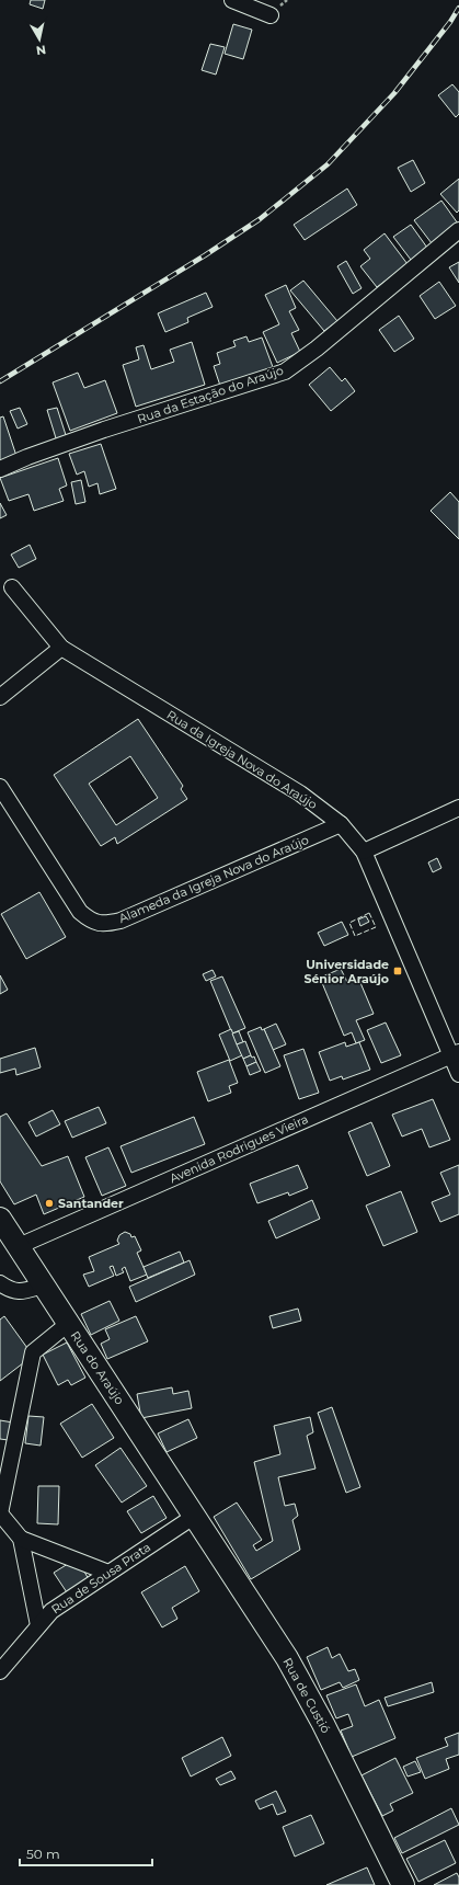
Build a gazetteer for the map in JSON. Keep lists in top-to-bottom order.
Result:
{
  "streets": {
    "main road": ["Rua do Araújo", "Rua de Custió"],
    "street": [
      "Rua da Estação do Araújo",
      "Rua da Igreja Nova do Araújo",
      "Alameda da Igreja Nova do Araújo",
      "Avenida Rodrigues Vieira",
      "Rua de Sousa Prata"
    ]
  },
  "crossings": [
    ["Rua da Igreja Nova do Araújo", "Alameda da Igreja Nova do Araújo"],
    ["Rua da Igreja Nova do Araújo", "Avenida Rodrigues Vieira"],
    ["Avenida Rodrigues Vieira", "Rua do Araújo"],
    ["Rua do Araújo", "Rua de Sousa Prata"],
    ["Rua do Araújo", "Rua de Custió"],
    ["Rua de Sousa Prata", "Rua de Custió"]
  ],
  "places": {
    "transit": ["Universidade Sénior Araújo"],
    "other": ["Santander"]
  },
  "scale_bar": "50 m",
  "north": "bottom"
}
